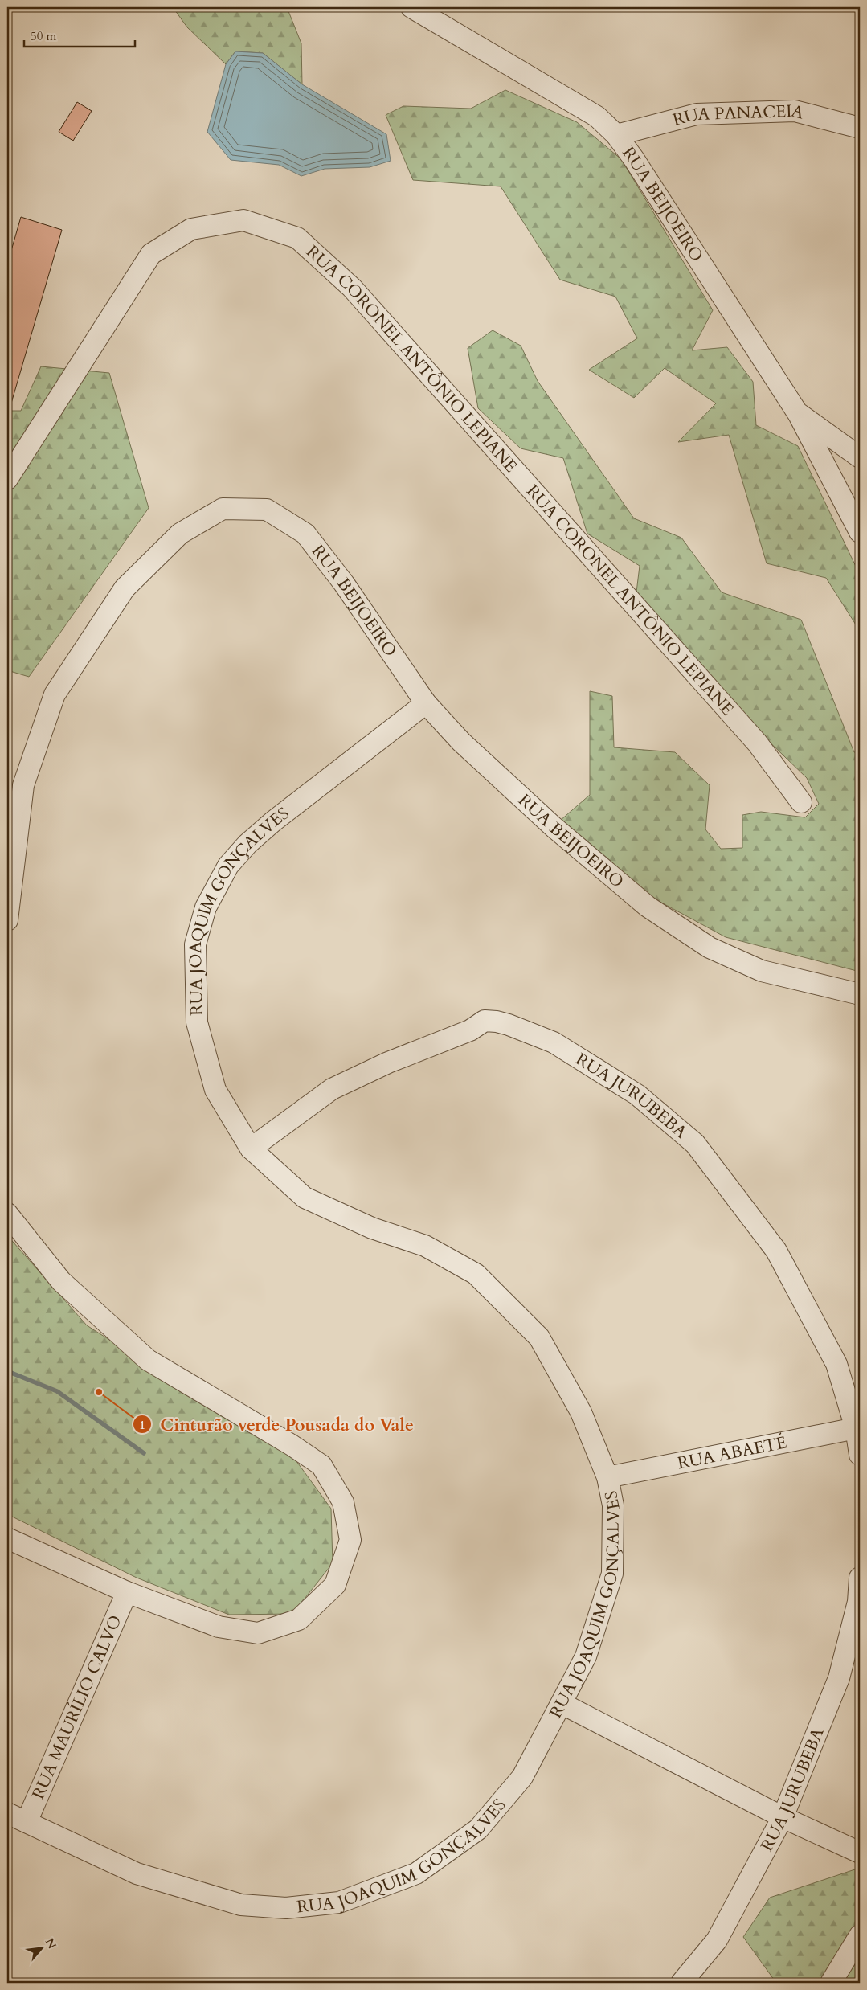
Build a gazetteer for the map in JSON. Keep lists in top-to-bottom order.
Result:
{
  "streets": {
    "street": [
      "RUA PANACEIA",
      "RUA BEIJOEIRO",
      "RUA CORONEL ANTÔNIO LEPIANE",
      "RUA JOAQUIM GONÇALVES",
      "RUA JURUBEBA",
      "RUA ABAETÉ",
      "RUA MAURÍLIO CALVO"
    ]
  },
  "crossings": [
    ["RUA PANACEIA", "RUA BEIJOEIRO"],
    ["RUA BEIJOEIRO", "RUA JOAQUIM GONÇALVES"],
    ["RUA JOAQUIM GONÇALVES", "RUA JURUBEBA"],
    ["RUA JOAQUIM GONÇALVES", "RUA ABAETÉ"],
    ["RUA JOAQUIM GONÇALVES", "RUA MAURÍLIO CALVO"],
    ["RUA JURUBEBA", "RUA ABAETÉ"]
  ],
  "places": ["Cinturão verde Pousada do Vale"],
  "scale_bar": "50 m",
  "north": "top right"
}
